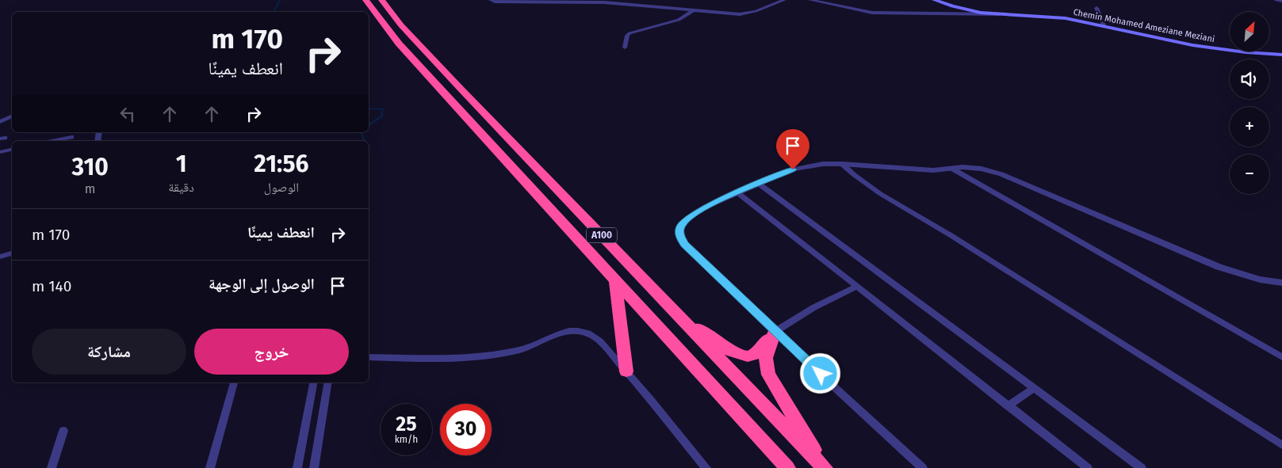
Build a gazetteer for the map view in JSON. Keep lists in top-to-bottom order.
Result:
{
  "streets": {
    "highway": ["A100"],
    "main road": ["Chemin Mohamed Ameziane Meziani"]
  },
  "north": "top right",
  "page": {
    "map_buttons": ["+", "−"],
    "turn": ["170 m", "انعطف يمينًا"],
    "eta": [
      "21:56",
      "الوصول",
      "1",
      "دقيقة",
      "310",
      "m"
    ],
    "list": [
      {
        "name": "انعطف يمينًا",
        "value": "170 m"
      },
      {
        "name": "الوصول إلى الوجهة",
        "value": "140 m"
      }
    ],
    "buttons": ["خروج", "مشاركة"],
    "speed": "25 km/h",
    "limit": "30"
  }
}
